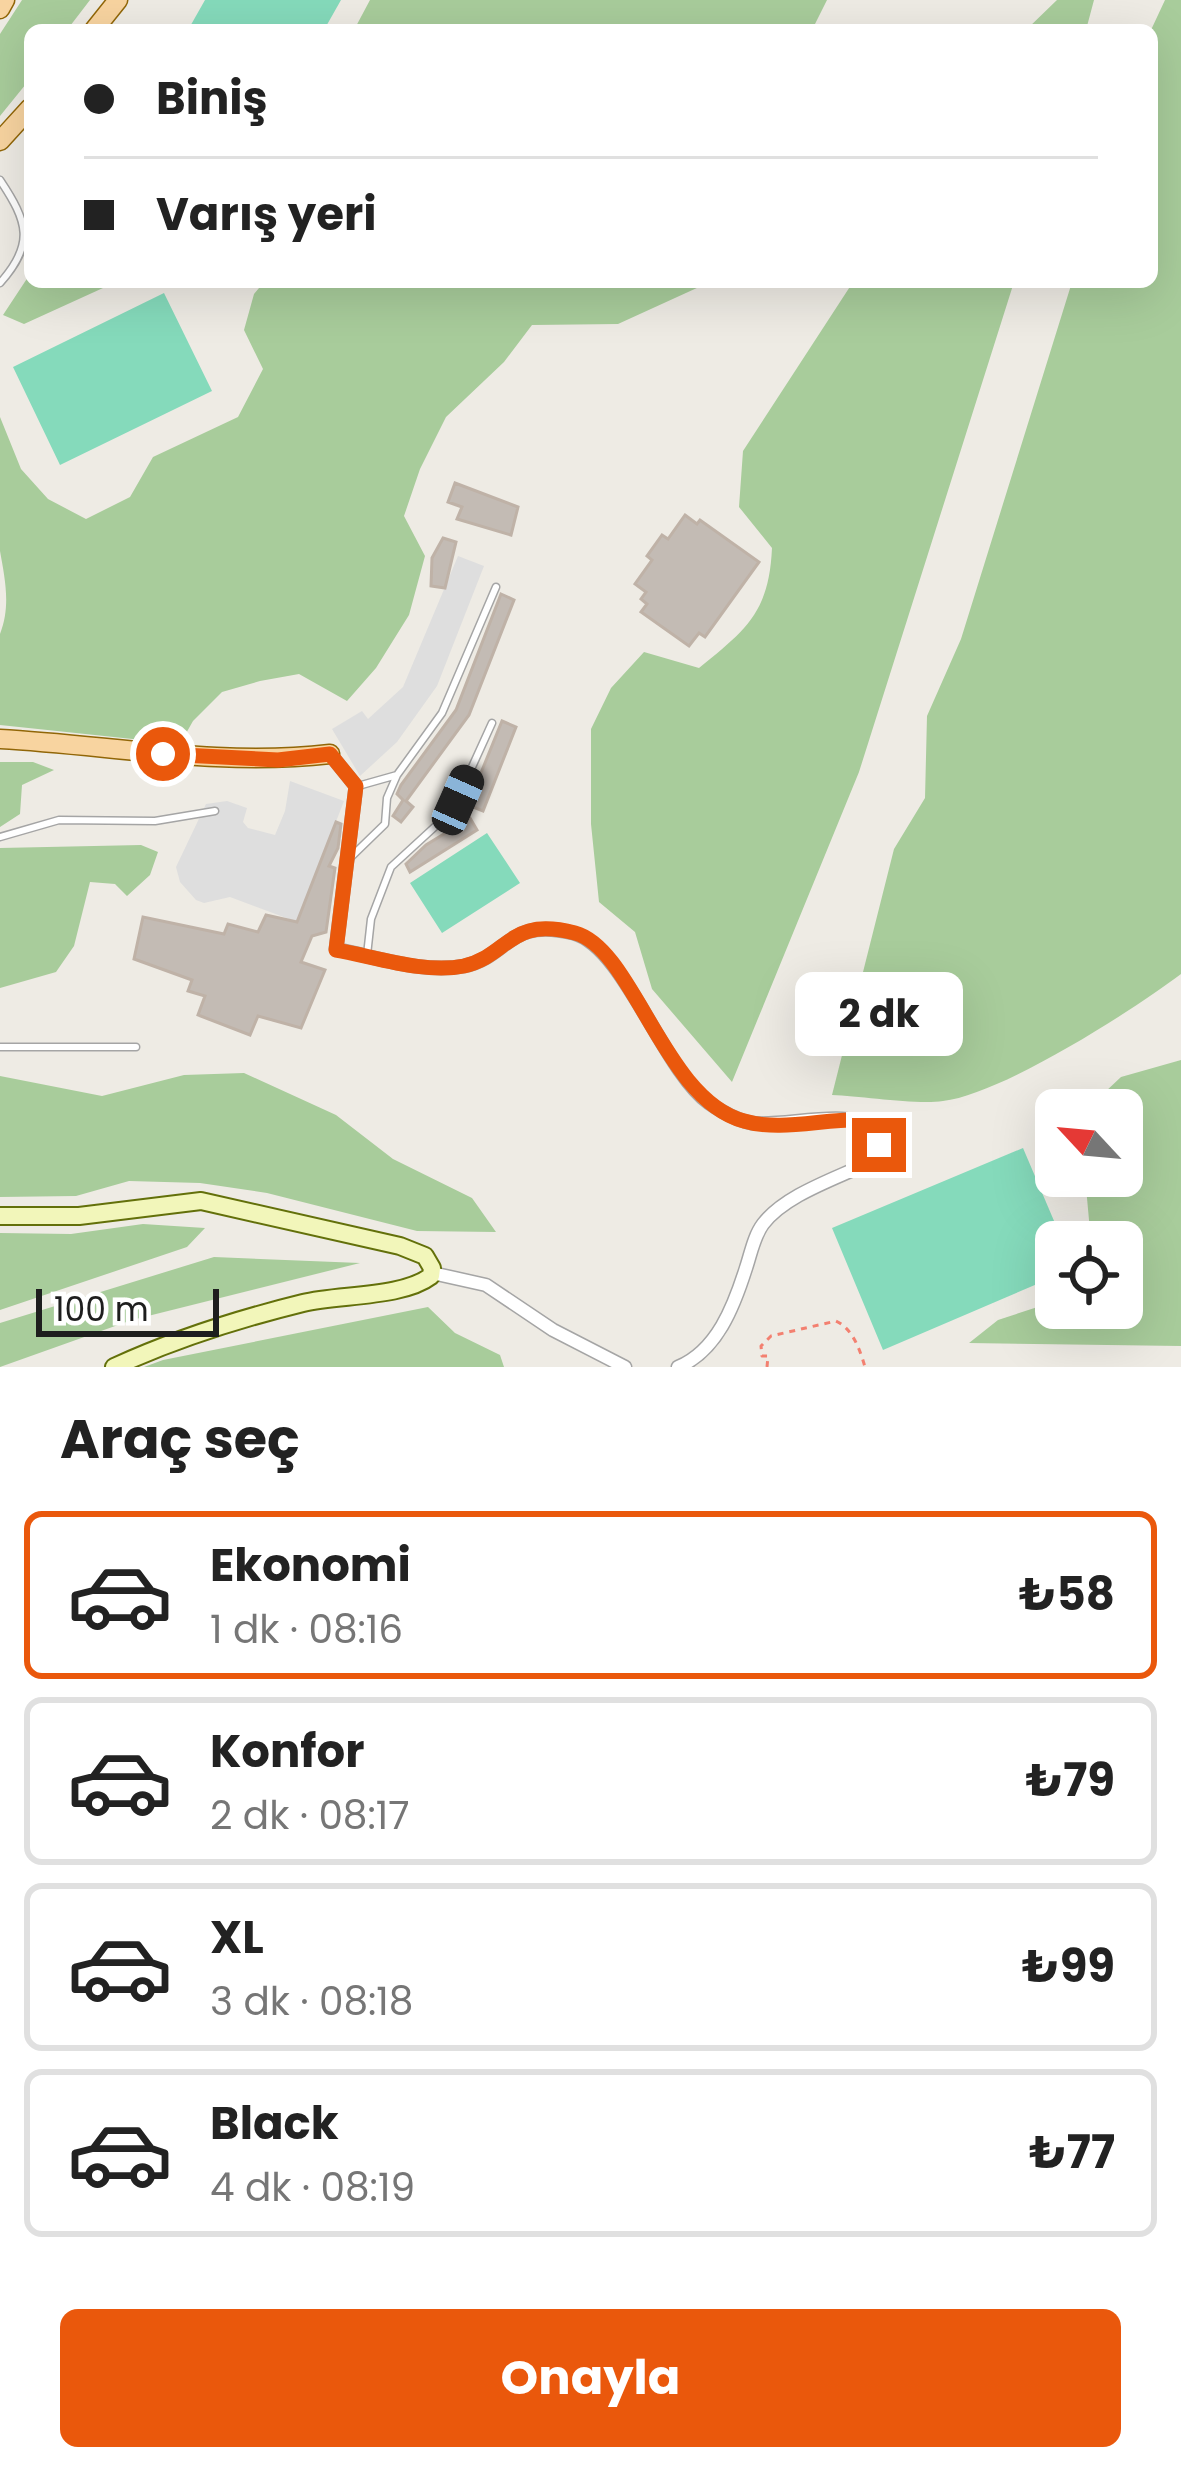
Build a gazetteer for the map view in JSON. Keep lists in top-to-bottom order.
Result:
{
  "scale_bar": "100 m",
  "north": "top left",
  "page": {
    "banner": ["Biniş", "Varış yeri"],
    "bubble": "2 dk",
    "scale": "100 m",
    "heading": "Araç seç",
    "list": [
      {
        "name": "Ekonomi",
        "note": "1 dk · 08:16",
        "value": "₺58"
      },
      {
        "name": "Konfor",
        "note": "2 dk · 08:17",
        "value": "₺79"
      },
      {
        "name": "XL",
        "note": "3 dk · 08:18",
        "value": "₺99"
      },
      {
        "name": "Black",
        "note": "4 dk · 08:19",
        "value": "₺77"
      }
    ],
    "buttons": "Onayla"
  }
}
